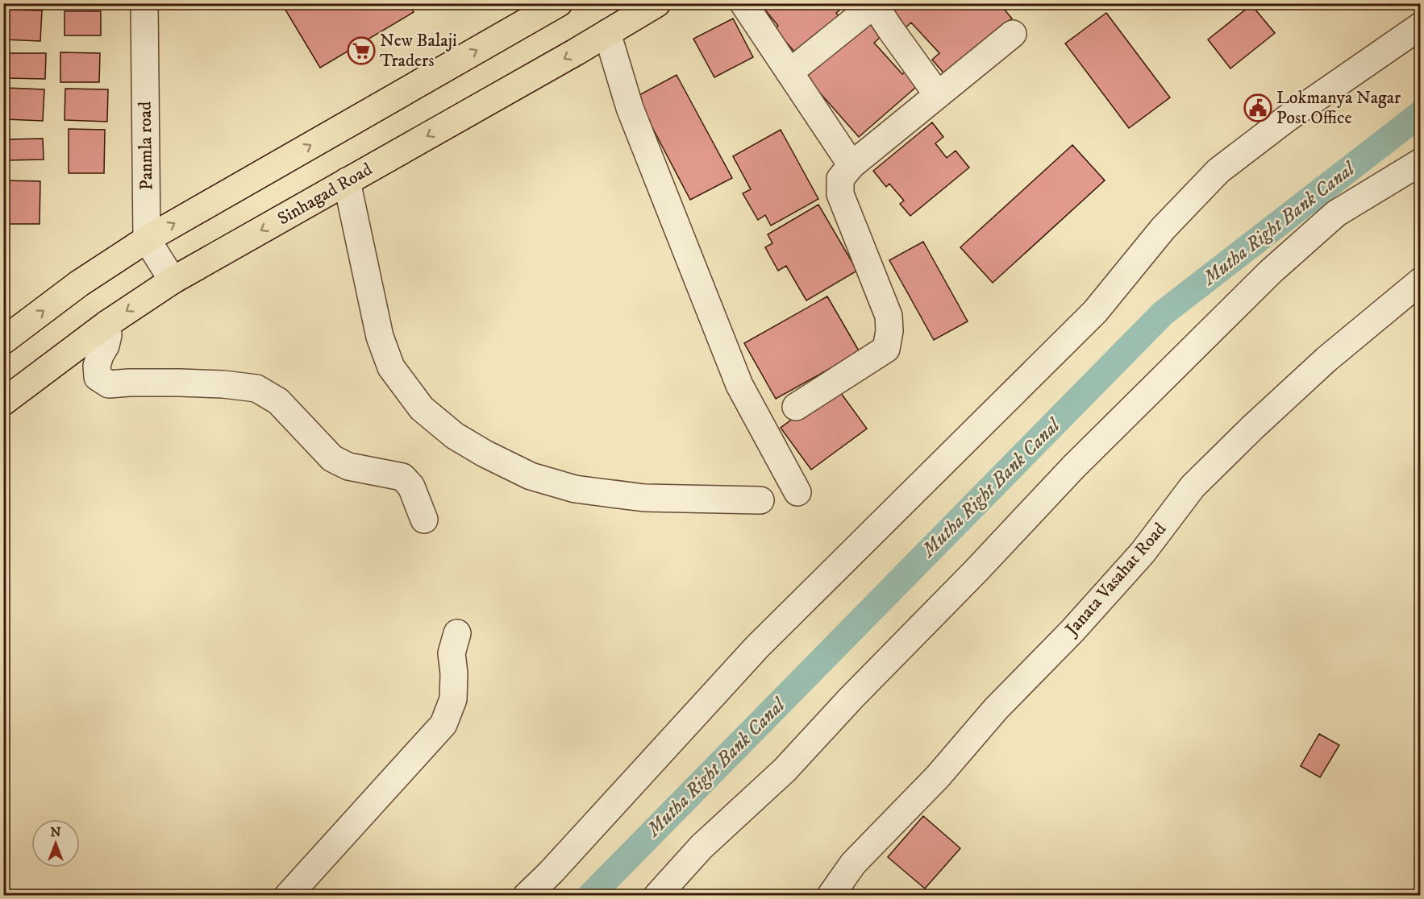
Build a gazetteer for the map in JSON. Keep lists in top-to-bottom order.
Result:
{
  "streets": {
    "main road": ["Sinhagad Road"],
    "street": ["Panmla road", "Janata Vasahat Road"]
  },
  "water": ["Mutha Right Bank Canal"],
  "places": {
    "supermarket": ["New Balaji Traders"],
    "public building": ["Lokmanya Nagar Post Office"]
  },
  "north": "top"
}
